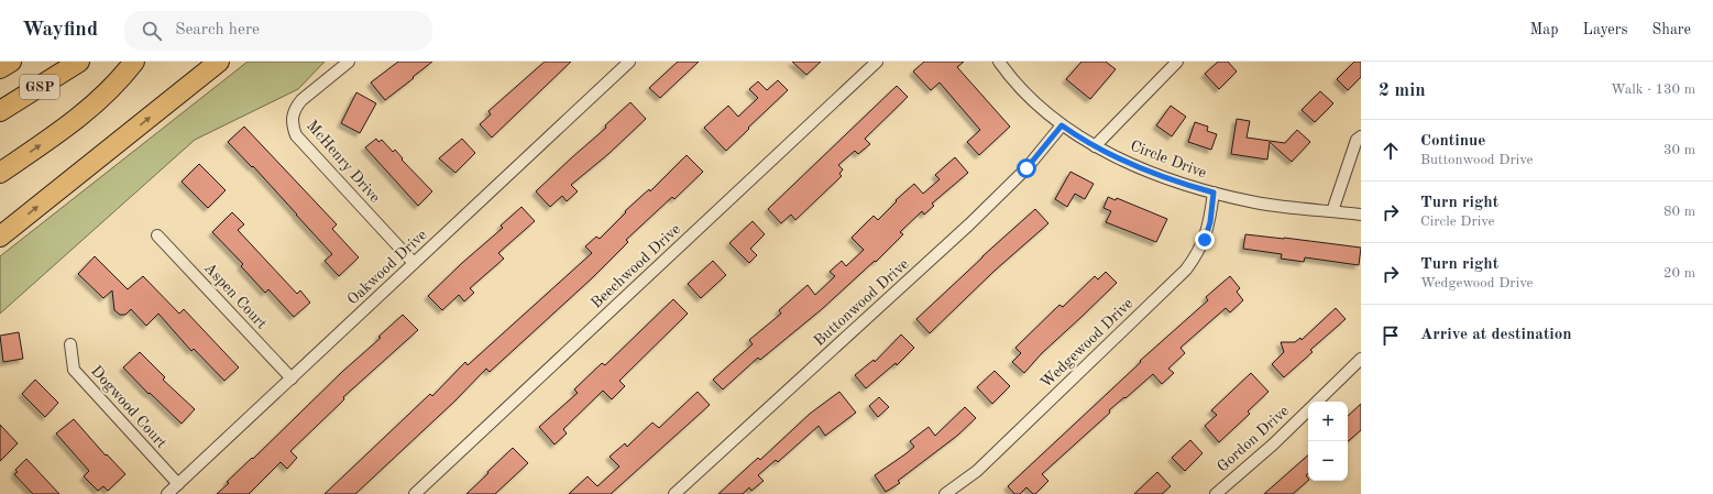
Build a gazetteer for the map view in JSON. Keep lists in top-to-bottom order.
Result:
{
  "streets": {
    "highway": ["GSP"],
    "street": [
      "Circle Drive",
      "McHenry Drive",
      "Beechwood Drive",
      "Oakwood Drive",
      "Aspen Court",
      "Buttonwood Drive",
      "Wedgewood Drive",
      "Dogwood Court",
      "Gordon Drive"
    ]
  },
  "crossings": [
    ["Circle Drive", "Buttonwood Drive"],
    ["Circle Drive", "Wedgewood Drive"],
    ["McHenry Drive", "Oakwood Drive"],
    ["Oakwood Drive", "Aspen Court"],
    ["Oakwood Drive", "Dogwood Court"]
  ],
  "page": {
    "header": "Wayfind",
    "search": "Search here",
    "nav": ["Map", "Layers", "Share"],
    "heading": ["2 min", "Walk · 130 m"],
    "list": [
      ["Continue", "Buttonwood Drive", "30 m"],
      ["Turn right", "Circle Drive", "80 m"],
      ["Turn right", "Wedgewood Drive", "20 m"],
      "Arrive at destination"
    ],
    "map_buttons": ["+", "−"]
  }
}
